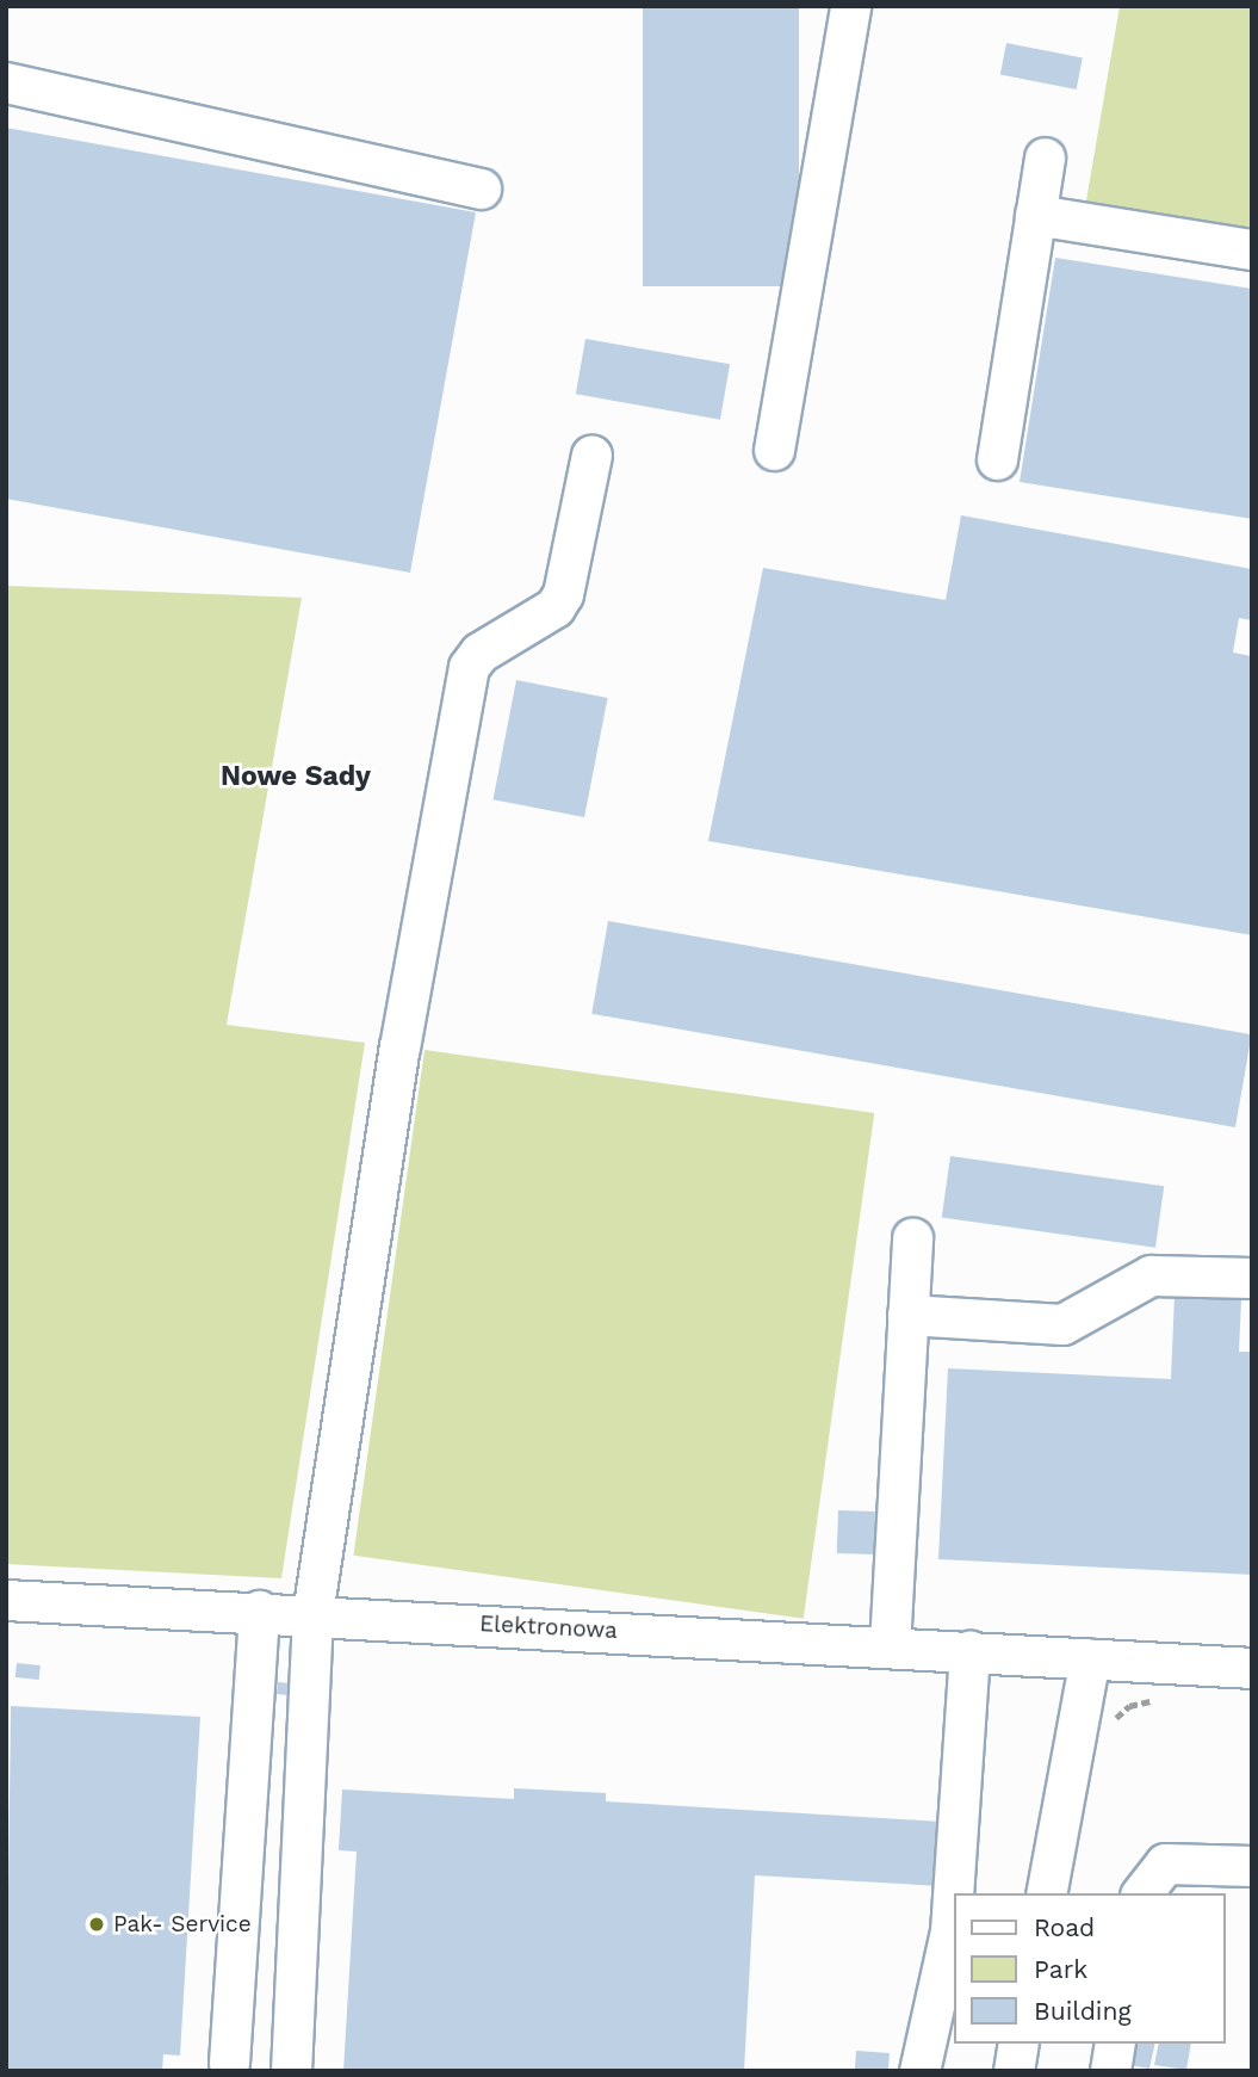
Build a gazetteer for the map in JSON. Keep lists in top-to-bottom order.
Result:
{
  "streets": {
    "street": ["Elektronowa"]
  },
  "districts": ["Nowe Sady"],
  "places": ["Pak- Service"],
  "legend": ["Road", "Park", "Building"]
}
